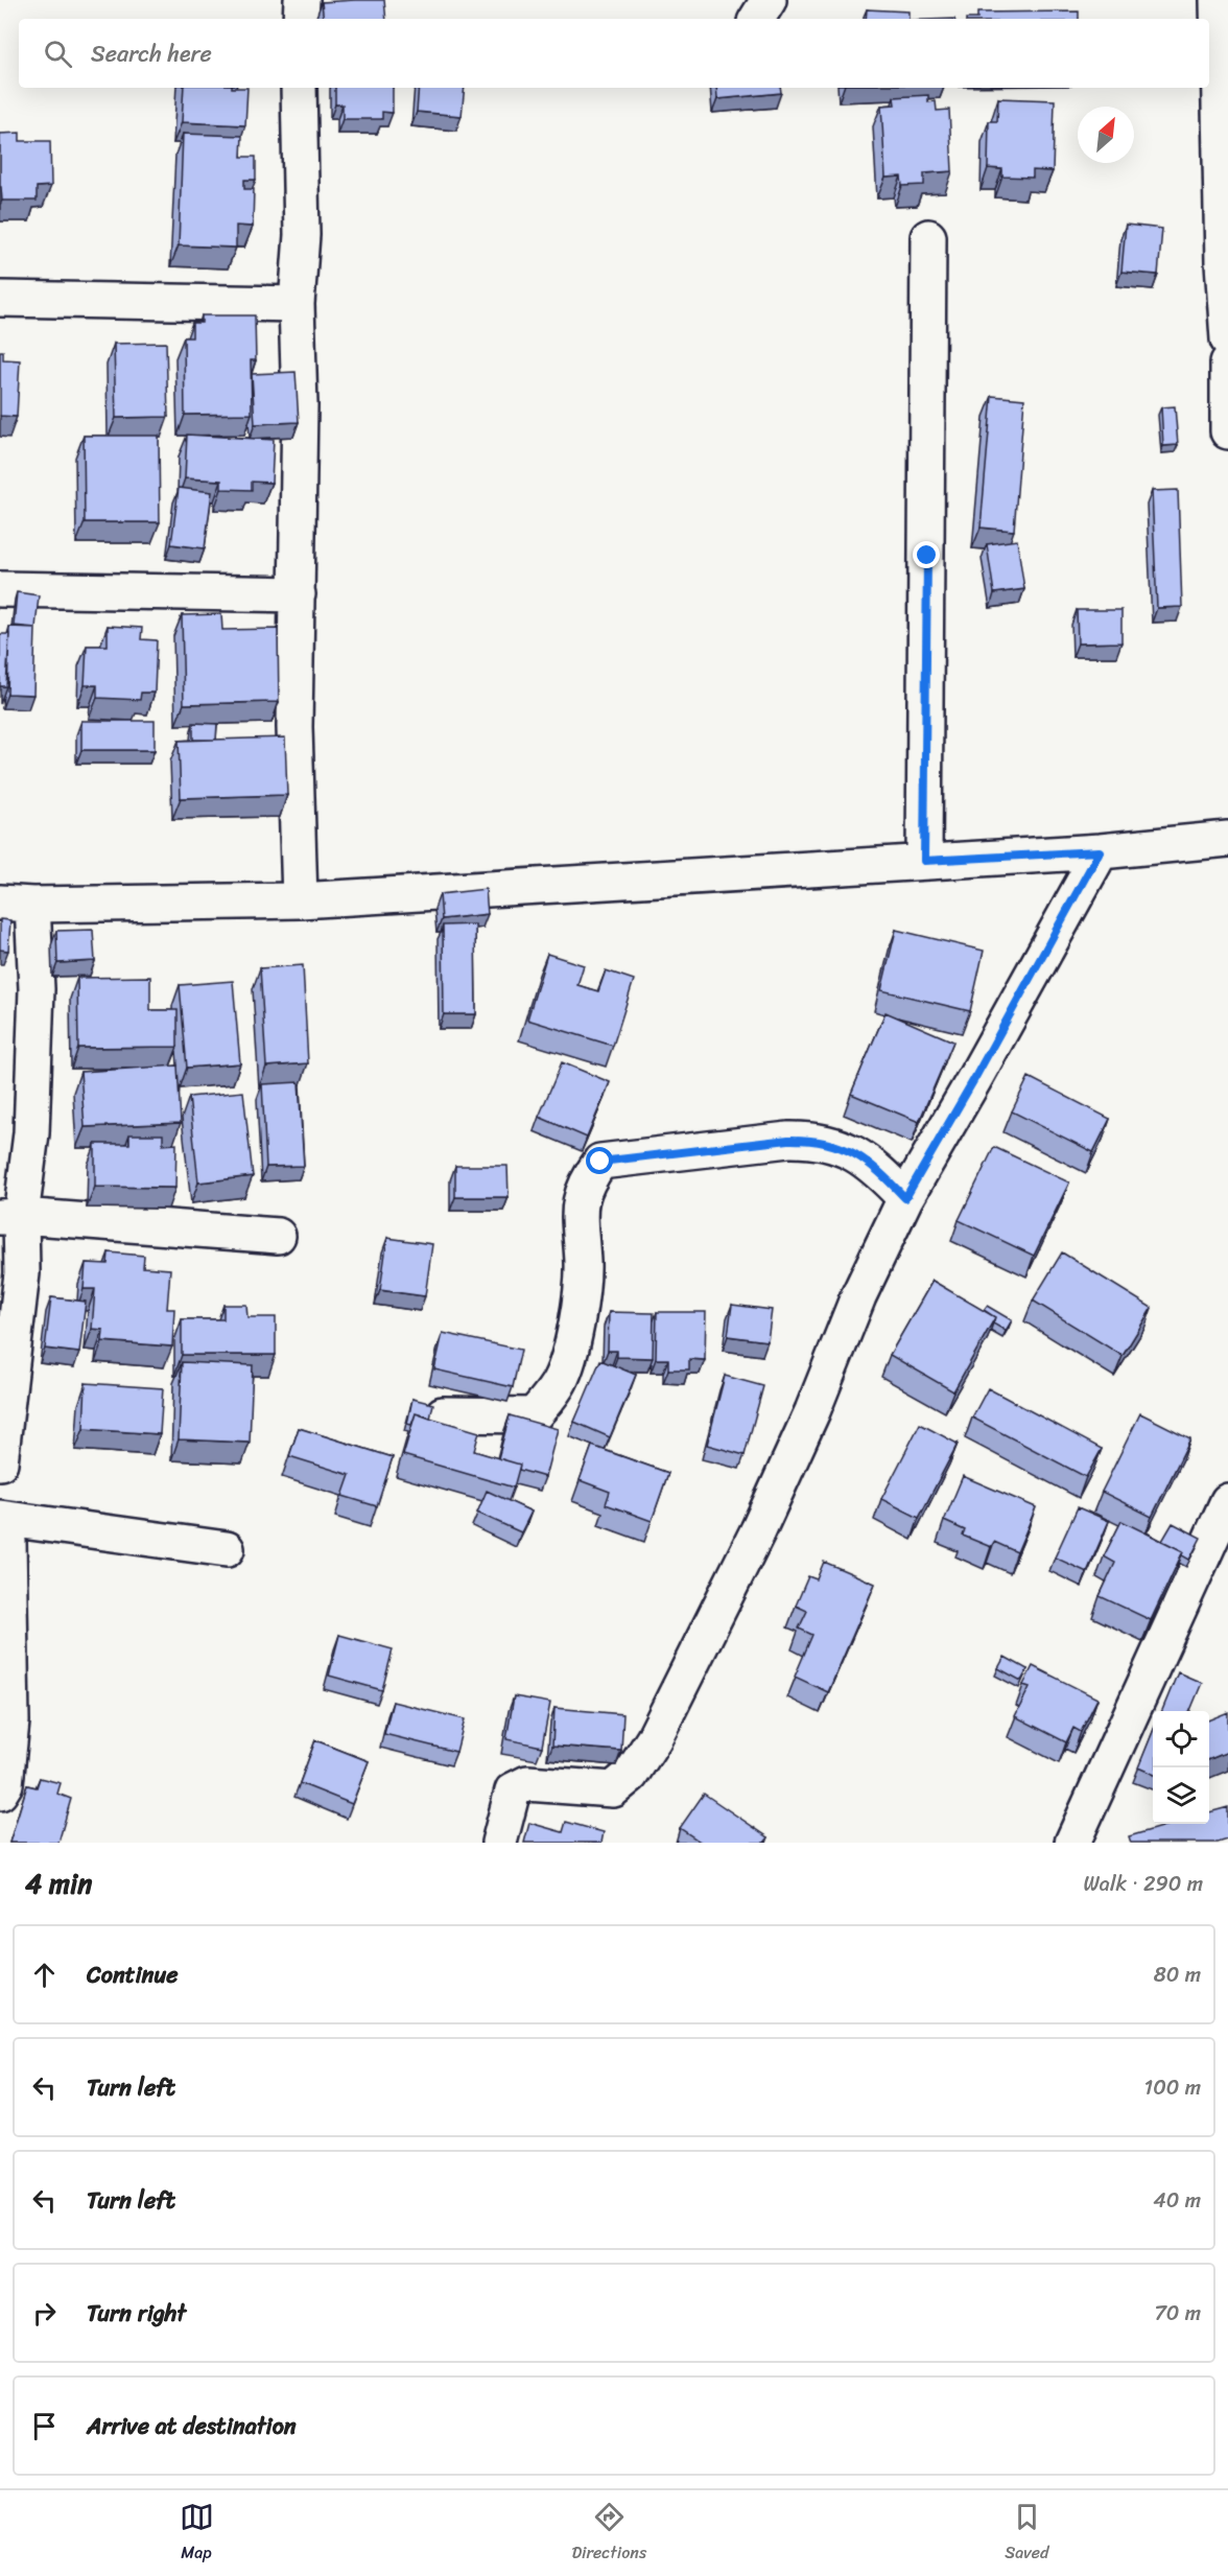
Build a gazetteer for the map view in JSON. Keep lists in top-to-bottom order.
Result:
{
  "north": "top right",
  "page": {
    "search": "Search here",
    "heading": ["4 min", "Walk · 290 m"],
    "list": [
      ["Continue", "80 m"],
      ["Turn left", "100 m"],
      ["Turn left", "40 m"],
      ["Turn right", "70 m"],
      "Arrive at destination"
    ],
    "nav": ["Map", "Directions", "Saved"]
  }
}
